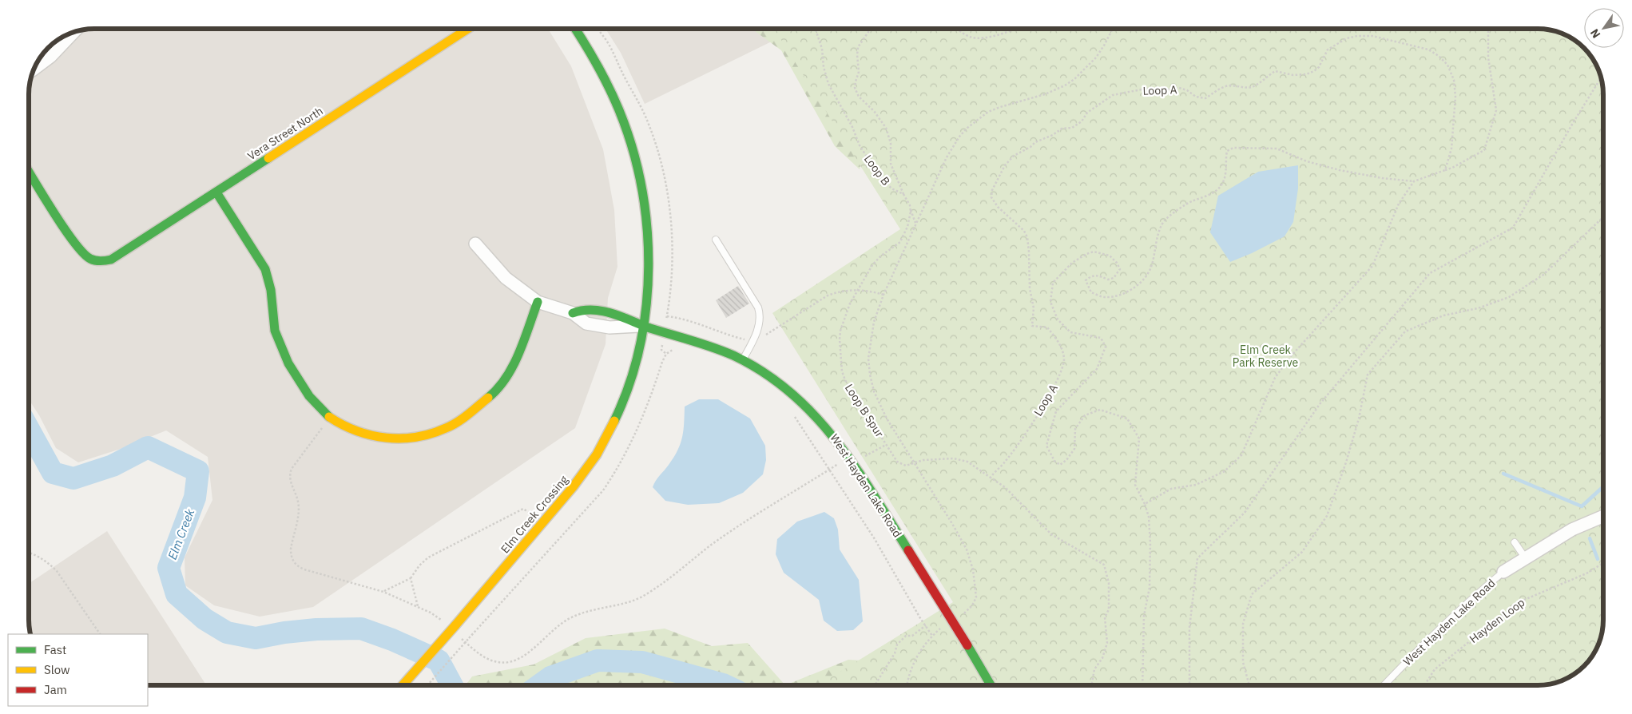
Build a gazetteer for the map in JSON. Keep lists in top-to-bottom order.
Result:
{
  "streets": {
    "street": ["Vera Street North", "West Hayden Lake Road", "Elm Creek Crossing"],
    "path": [
      "Loop A",
      "Loop B",
      "Loop B Spur",
      "Hayden Loop"
    ]
  },
  "crossings": [
    ["West Hayden Lake Road", "Elm Creek Crossing"]
  ],
  "water": ["Elm Creek"],
  "parks": ["Elm Creek Park Reserve"],
  "legend": ["Fast", "Slow", "Jam"],
  "north": "bottom left"
}
